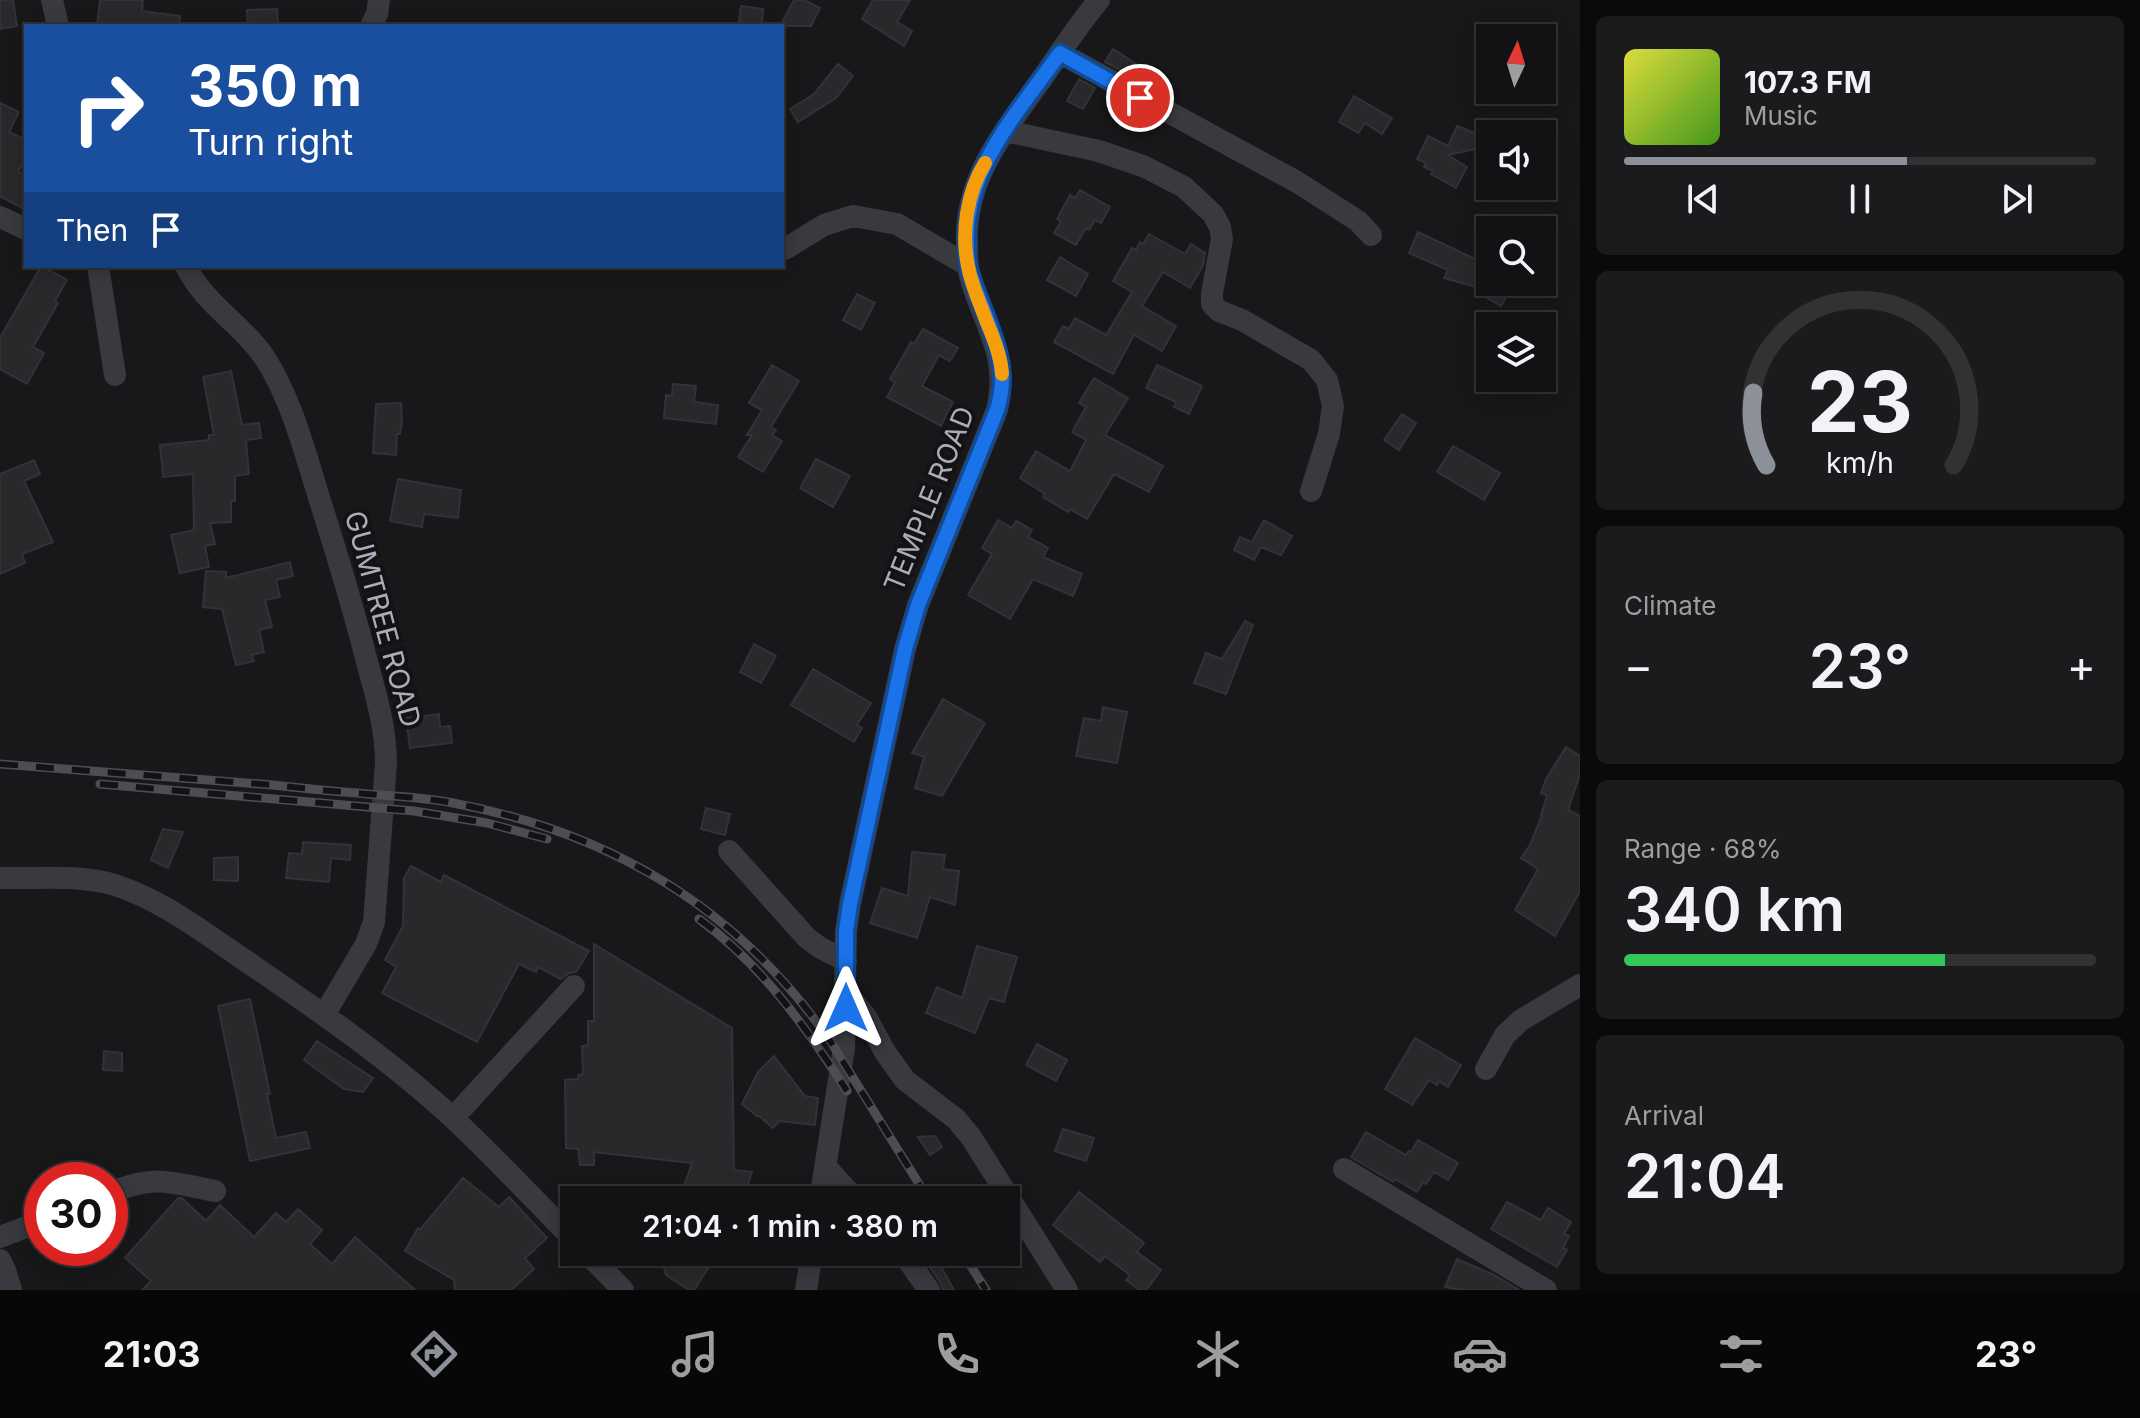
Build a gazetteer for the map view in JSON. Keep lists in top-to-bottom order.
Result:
{
  "streets": {
    "street": ["TEMPLE ROAD", "GUMTREE ROAD"]
  },
  "north": "top",
  "page": {
    "turn": ["350 m", "Turn right"],
    "song": ["107.3 FM", "Music"],
    "then": "Then",
    "tile": [
      "Climate",
      ["Range · 68%", "340 km"],
      ["Arrival", "21:04"]
    ],
    "heat": ["−", "23°", "+"],
    "limit": "30",
    "trip": "21:04 · 1 min · 380 m",
    "tabs": ["21:03", "23°"],
    "gauge": ["23", "km/h"]
  }
}
